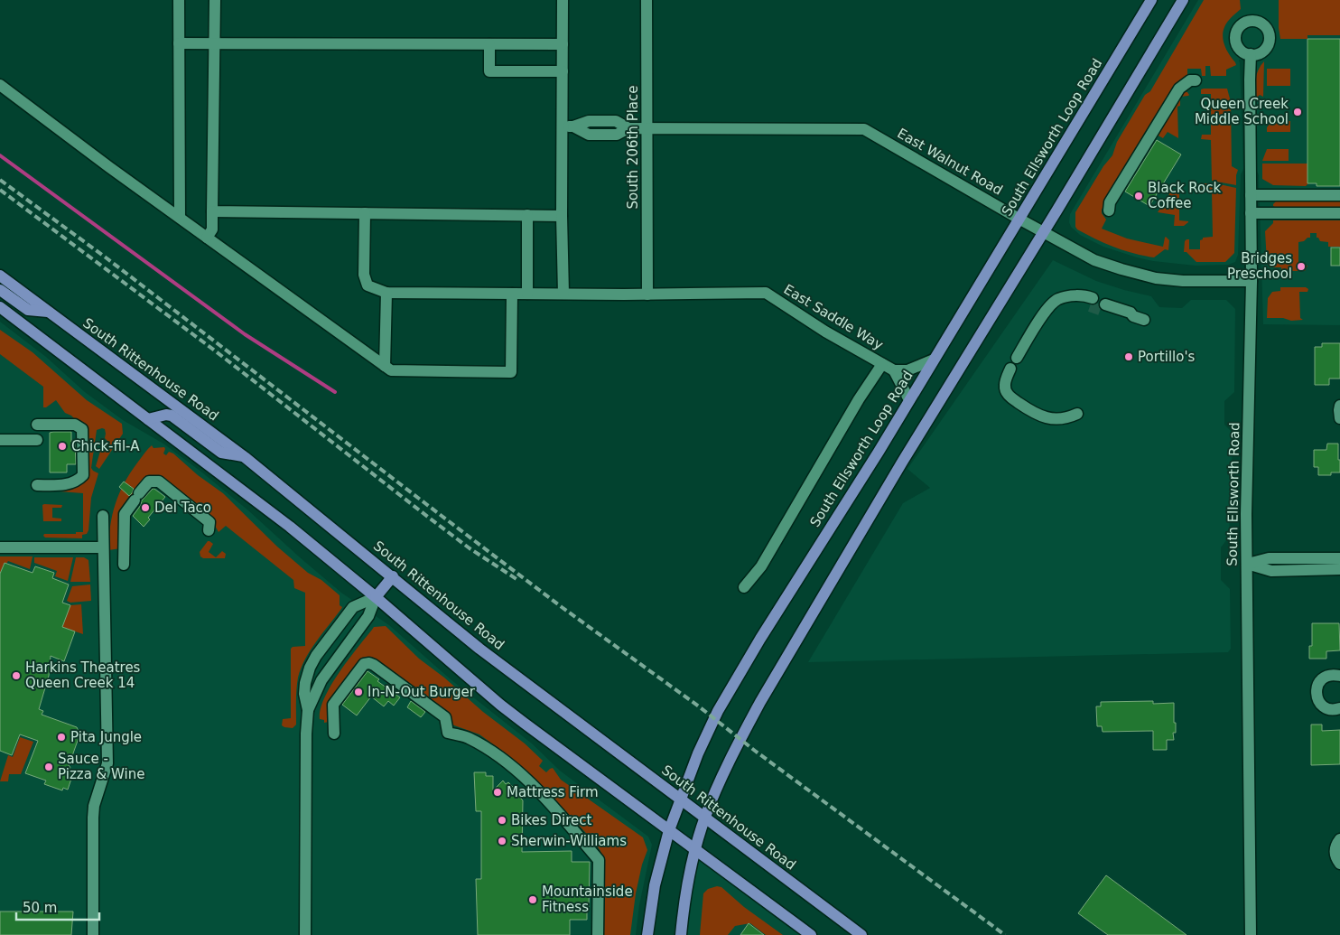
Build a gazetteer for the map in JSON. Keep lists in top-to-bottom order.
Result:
{
  "streets": {
    "main road": ["South Ellsworth Loop Road", "South Rittenhouse Road"],
    "street": [
      "South 206th Place",
      "East Walnut Road",
      "East Saddle Way",
      "South Ellsworth Road"
    ]
  },
  "crossings": [
    ["South Ellsworth Loop Road", "East Walnut Road"],
    ["South Ellsworth Loop Road", "South Rittenhouse Road"],
    ["South 206th Place", "East Walnut Road"],
    ["South 206th Place", "East Saddle Way"],
    ["East Walnut Road", "South Ellsworth Road"]
  ],
  "places": [
    "Queen Creek Middle School",
    "Black Rock Coffee",
    "Bridges Preschool",
    "Portillo's",
    "Chick-fil-A",
    "Del Taco",
    "Harkins Theatres Queen Creek 14",
    "In-N-Out Burger",
    "Pita Jungle",
    "Sauce - Pizza & Wine",
    "Mattress Firm",
    "Bikes Direct",
    "Sherwin-Williams",
    "Mountainside Fitness"
  ],
  "scale_bar": "50 m"
}
